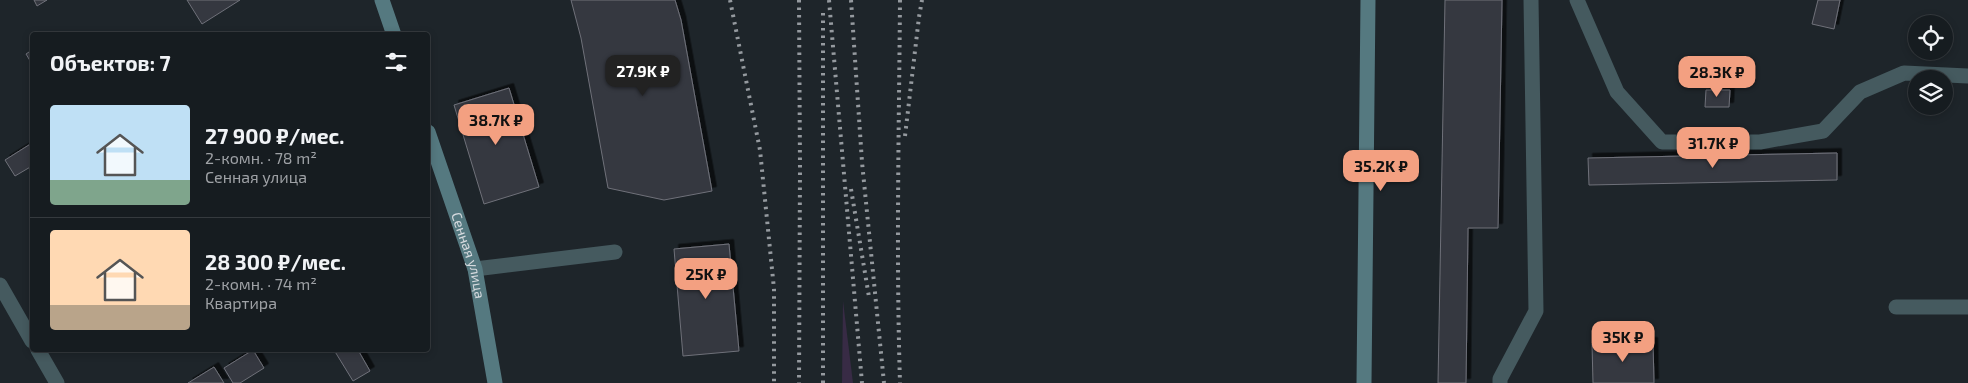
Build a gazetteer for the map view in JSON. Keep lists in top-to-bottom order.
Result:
{
  "streets": {
    "main road": ["Сенная улица"]
  },
  "page": {
    "heading": "Объектов: 7",
    "price": [
      "27.9K ₽",
      "28.3K ₽",
      "38.7K ₽",
      "31.7K ₽",
      "35.2K ₽",
      "25K ₽",
      "35K ₽"
    ],
    "list": [
      {
        "name": "27 900 ₽/мес.",
        "note": "2-комн. · 78 m² · Сенная улица"
      },
      {
        "name": "28 300 ₽/мес.",
        "note": "2-комн. · 74 m² · Квартира"
      }
    ]
  }
}
